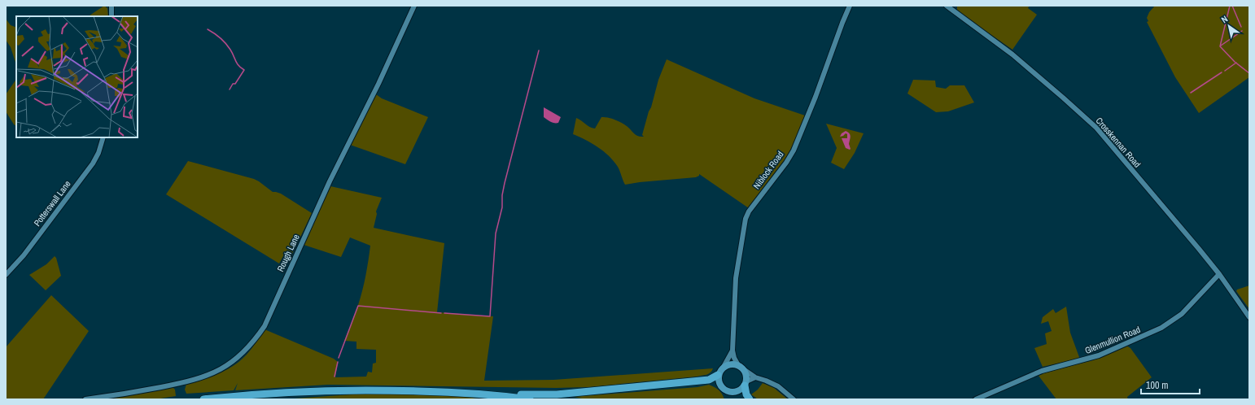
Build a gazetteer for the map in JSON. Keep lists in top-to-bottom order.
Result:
{
  "streets": {
    "street": [
      "Crosskennan Road",
      "Niblock Road",
      "Potterswall Lane",
      "Rough Lane",
      "Glenmullion Road"
    ]
  },
  "crossings": [
    ["Crosskennan Road", "Glenmullion Road"]
  ],
  "scale_bar": "100 m",
  "north": "top left"
}
